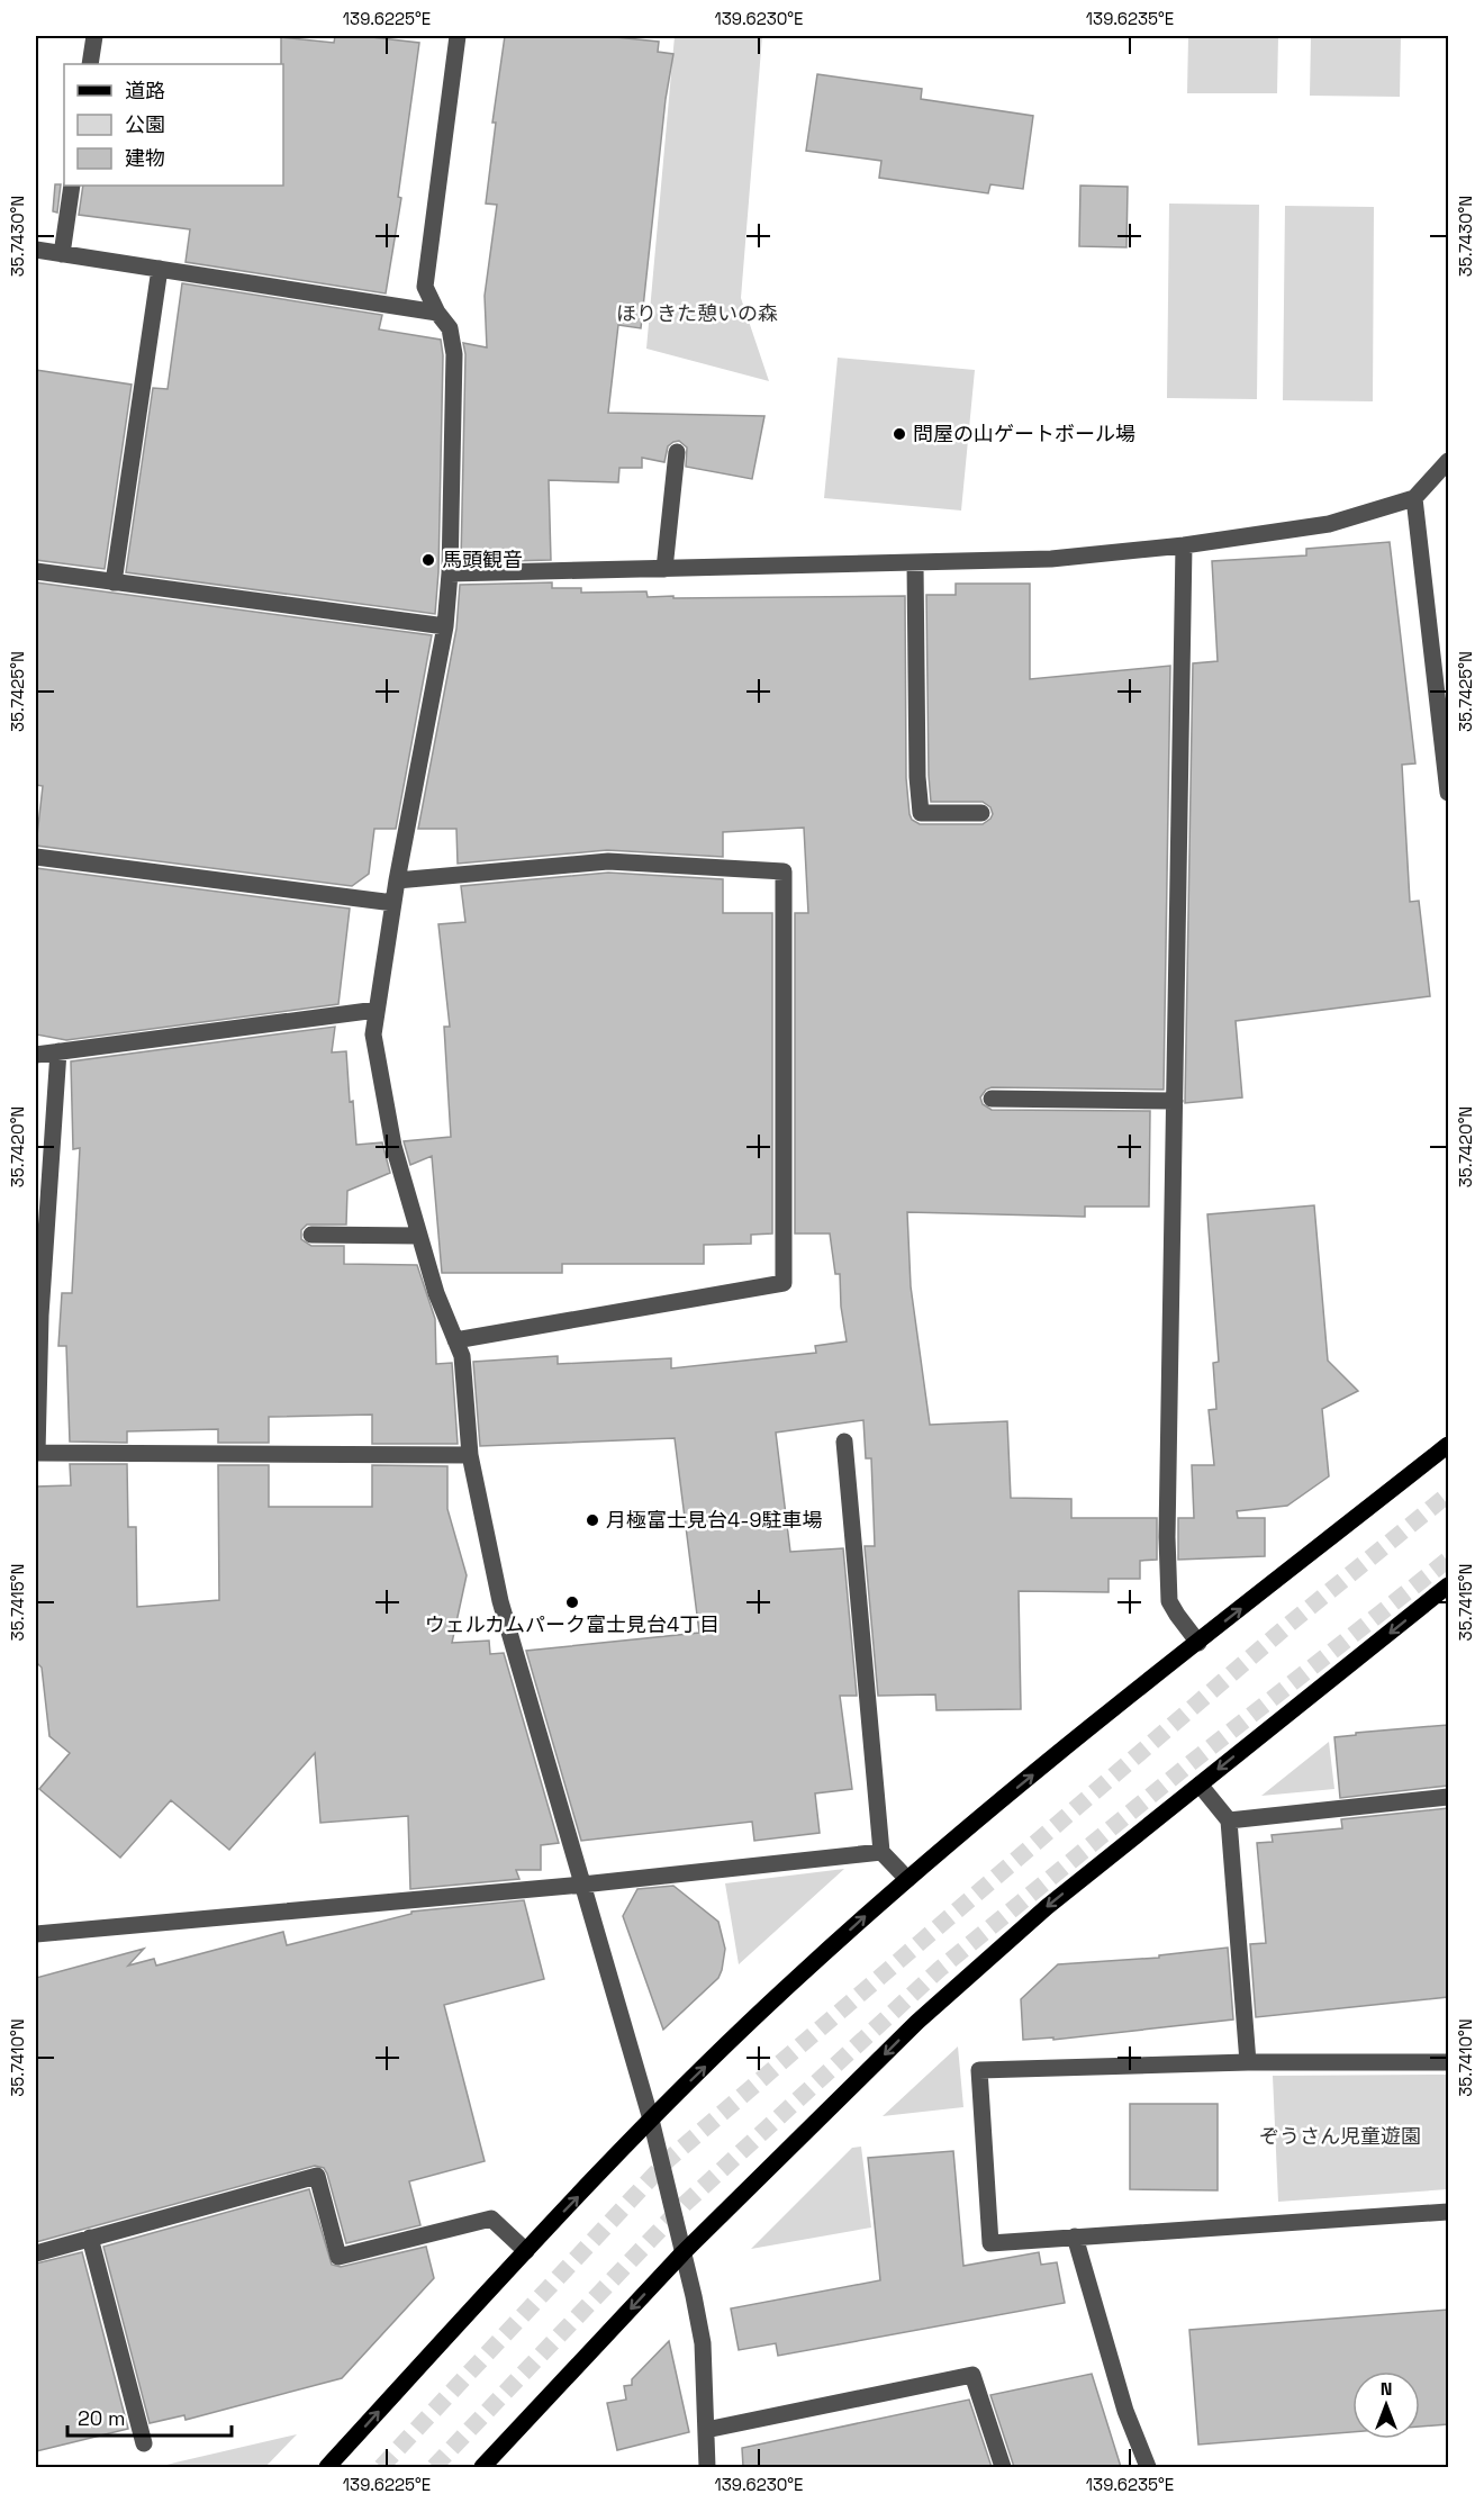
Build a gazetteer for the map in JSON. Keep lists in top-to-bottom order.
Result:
{
  "parks": ["ほりきた憩いの森", "ぞうさん児童遊園"],
  "places": [
    "問屋の山ゲートボール場",
    "馬頭観音",
    "月極富士見台4-9駐車場",
    "ウェルカムパーク富士見台4丁目"
  ],
  "legend": ["道路", "公園", "建物"],
  "scale_bar": "20 m",
  "north": "top",
  "coordinates": [
    "139.6225°E",
    "139.6230°E",
    "139.6235°E",
    "35.7430°N",
    "35.7425°N",
    "35.7420°N",
    "35.7415°N",
    "35.7410°N"
  ]
}
